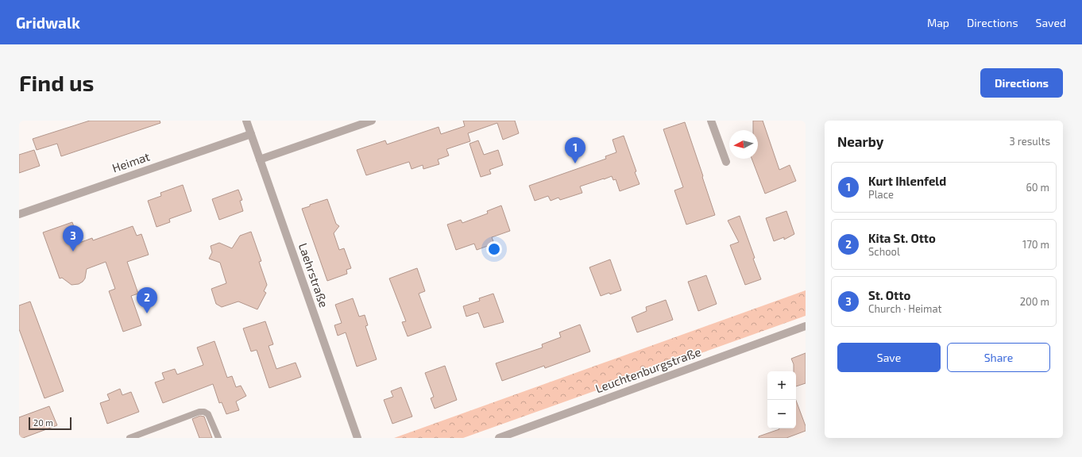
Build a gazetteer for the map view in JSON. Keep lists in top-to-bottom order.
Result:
{
  "streets": {
    "street": ["Heimat", "Laehrstraße", "Leuchtenburgstraße"]
  },
  "crossings": [
    ["Heimat", "Laehrstraße"]
  ],
  "scale_bar": "20 m",
  "north": "left",
  "page": {
    "header": "Gridwalk",
    "nav": ["Map", "Directions", "Saved"],
    "buttons": [
      "Directions",
      ["Save", "Share"]
    ],
    "title": "Find us",
    "heading": ["Nearby", "3 results"],
    "pins": ["1", "3", "2"],
    "list": [
      {
        "mark": "1",
        "name": "Kurt Ihlenfeld",
        "note": "Place",
        "value": "60 m"
      },
      {
        "mark": "2",
        "name": "Kita St. Otto",
        "note": "School",
        "value": "170 m"
      },
      {
        "mark": "3",
        "name": "St. Otto",
        "note": "Church · Heimat",
        "value": "200 m"
      }
    ],
    "map_buttons": ["+", "−"],
    "scale": "20 m"
  }
}
